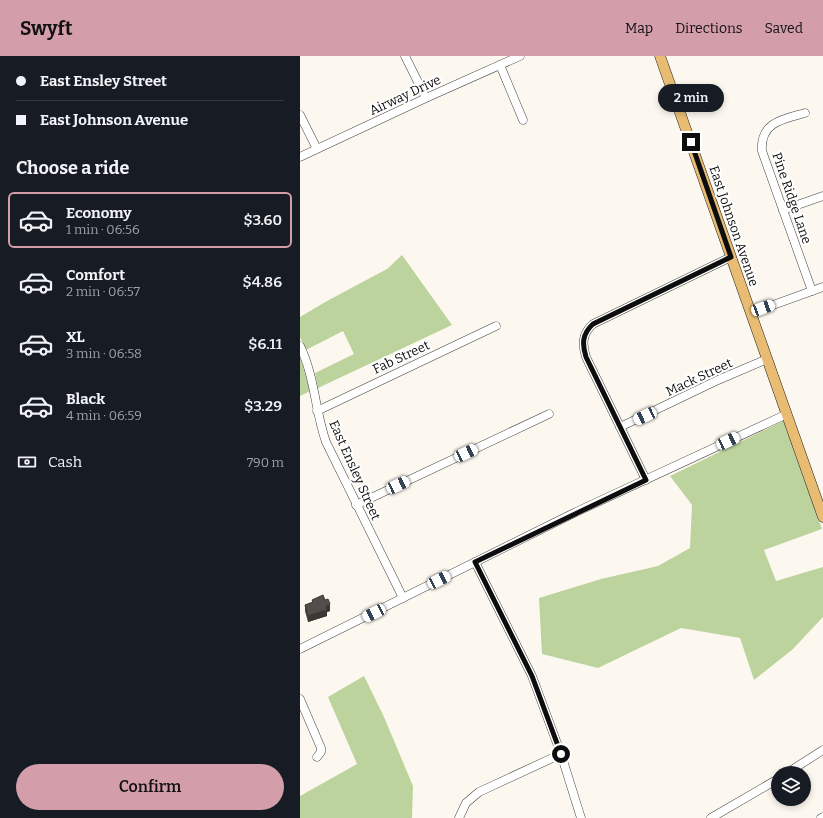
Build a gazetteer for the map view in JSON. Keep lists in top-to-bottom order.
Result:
{
  "streets": {
    "main road": ["East Johnson Avenue"],
    "street": [
      "Airway Drive",
      "Pine Ridge Lane",
      "Fab Street",
      "Mack Street",
      "East Ensley Street"
    ]
  },
  "crossings": [
    ["East Johnson Avenue", "Mack Street"],
    ["Fab Street", "East Ensley Street"]
  ],
  "page": {
    "header": "Swyft",
    "nav": ["Map", "Directions", "Saved"],
    "banner": ["East Ensley Street", "East Johnson Avenue"],
    "bubble": "2 min",
    "heading": "Choose a ride",
    "list": [
      {
        "name": "Economy",
        "note": "1 min · 06:56",
        "value": "$3.60"
      },
      {
        "name": "Comfort",
        "note": "2 min · 06:57",
        "value": "$4.86"
      },
      {
        "name": "XL",
        "note": "3 min · 06:58",
        "value": "$6.11"
      },
      {
        "name": "Black",
        "note": "4 min · 06:59",
        "value": "$3.29"
      }
    ],
    "pay": ["Cash", "790 m"],
    "buttons": "Confirm"
  }
}
